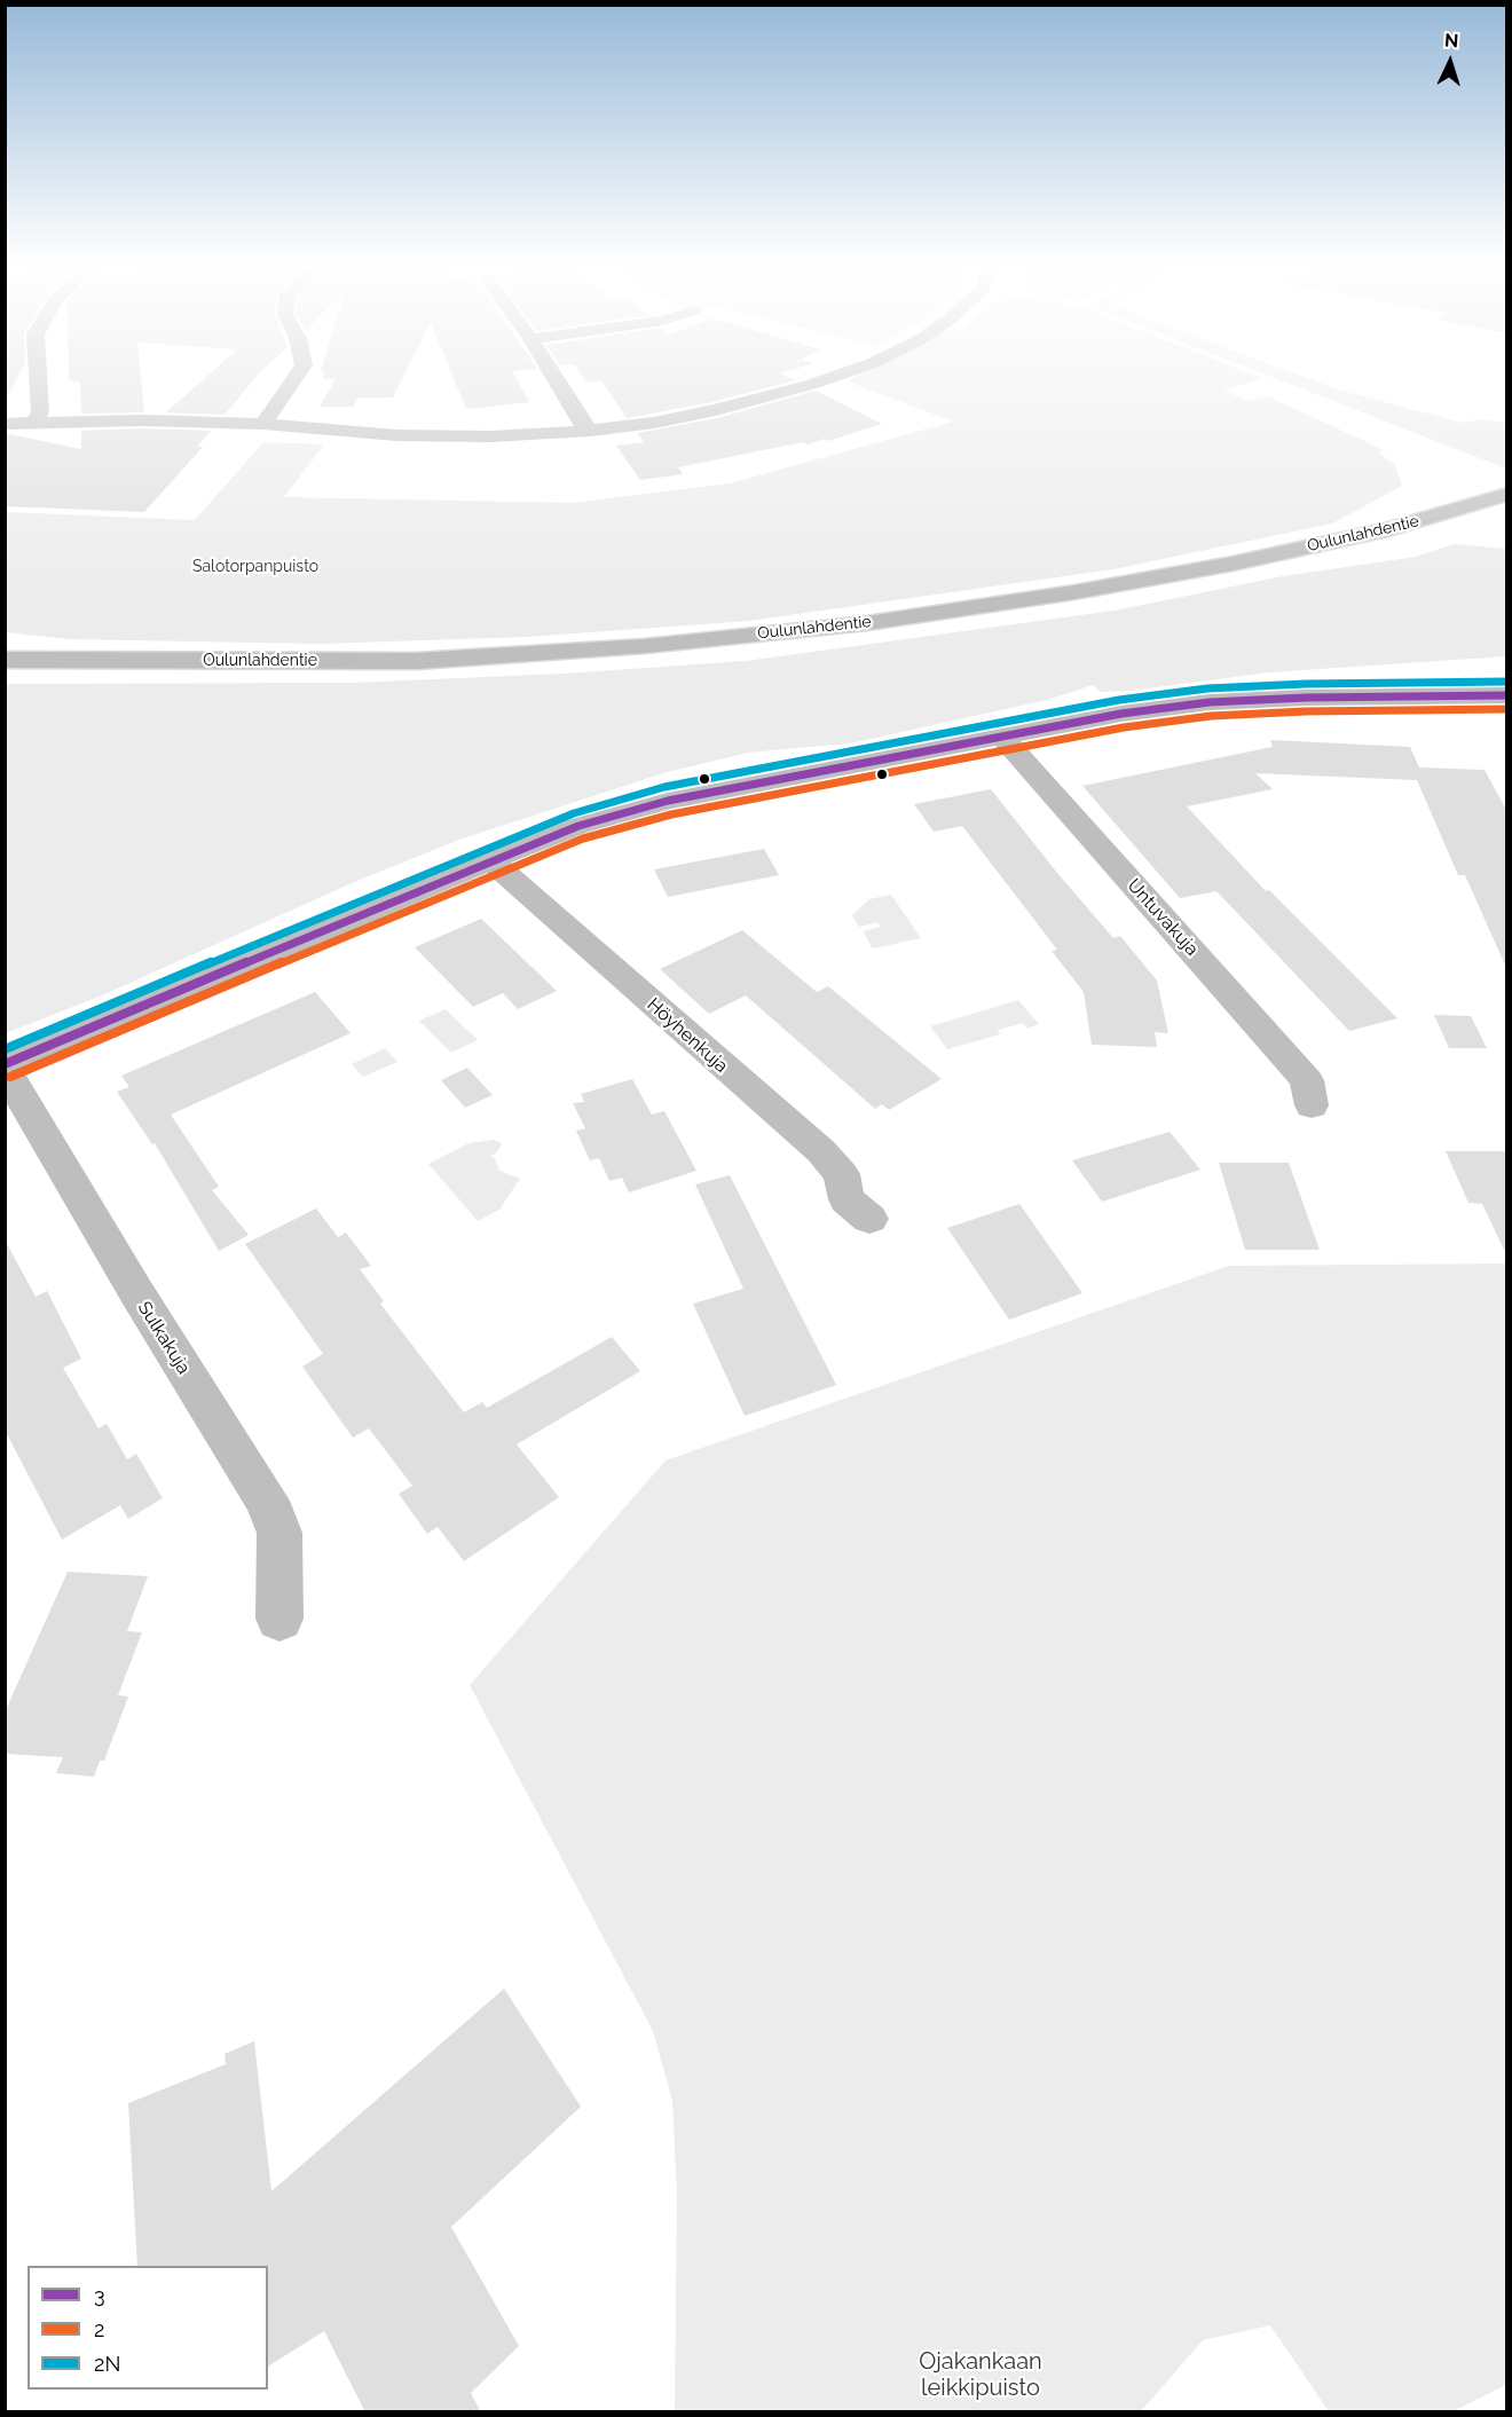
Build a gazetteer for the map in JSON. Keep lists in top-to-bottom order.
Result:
{
  "streets": {
    "street": [
      "Oulunlahdentie",
      "Untuvakuja",
      "Höyhenkuja",
      "Sulkakuja"
    ]
  },
  "parks": ["Salotorpanpuisto", "Ojakankaan leikkipuisto"],
  "lines": ["transit line 2N", "transit line 3", "transit line 2"],
  "legend": ["3", "2", "2N"],
  "north": "top"
}
